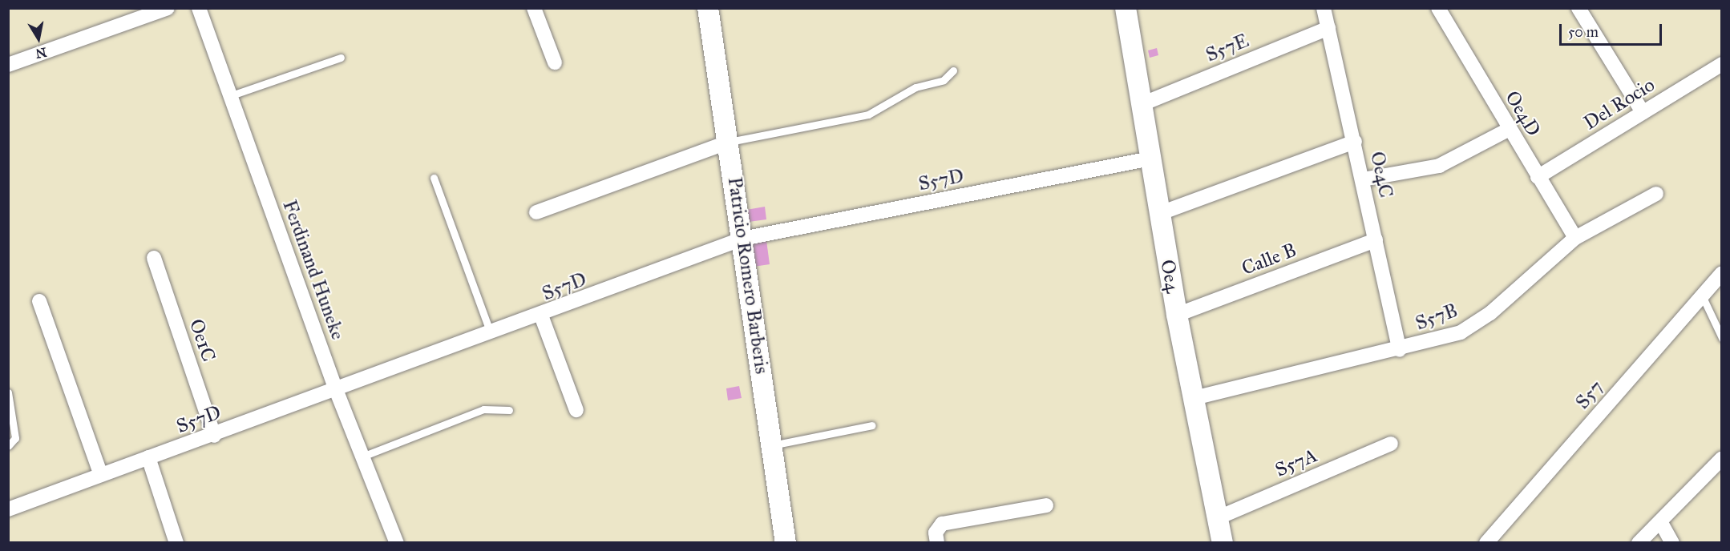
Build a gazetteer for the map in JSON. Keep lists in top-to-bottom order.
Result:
{
  "streets": {
    "street": [
      "S57E",
      "Del Rocio",
      "Oe4D",
      "Oe4C",
      "S57D",
      "Calle B",
      "Ferdinand Huneke",
      "Patricio Romero Barberis",
      "Oe4",
      "S57B",
      "Oe1C",
      "S57",
      "S57A"
    ]
  },
  "crossings": [
    ["S57E", "Oe4C"],
    ["S57E", "Oe4"],
    ["Del Rocio", "Oe4D"],
    ["Oe4D", "S57B"],
    ["Oe4C", "Calle B"],
    ["Oe4C", "S57B"],
    ["S57D", "Ferdinand Huneke"],
    ["S57D", "Patricio Romero Barberis"],
    ["S57D", "Oe4"],
    ["S57D", "Oe1C"],
    ["Calle B", "Oe4"],
    ["Oe4", "S57B"],
    ["Oe4", "S57A"]
  ],
  "scale_bar": "50 m",
  "north": "bottom"
}
